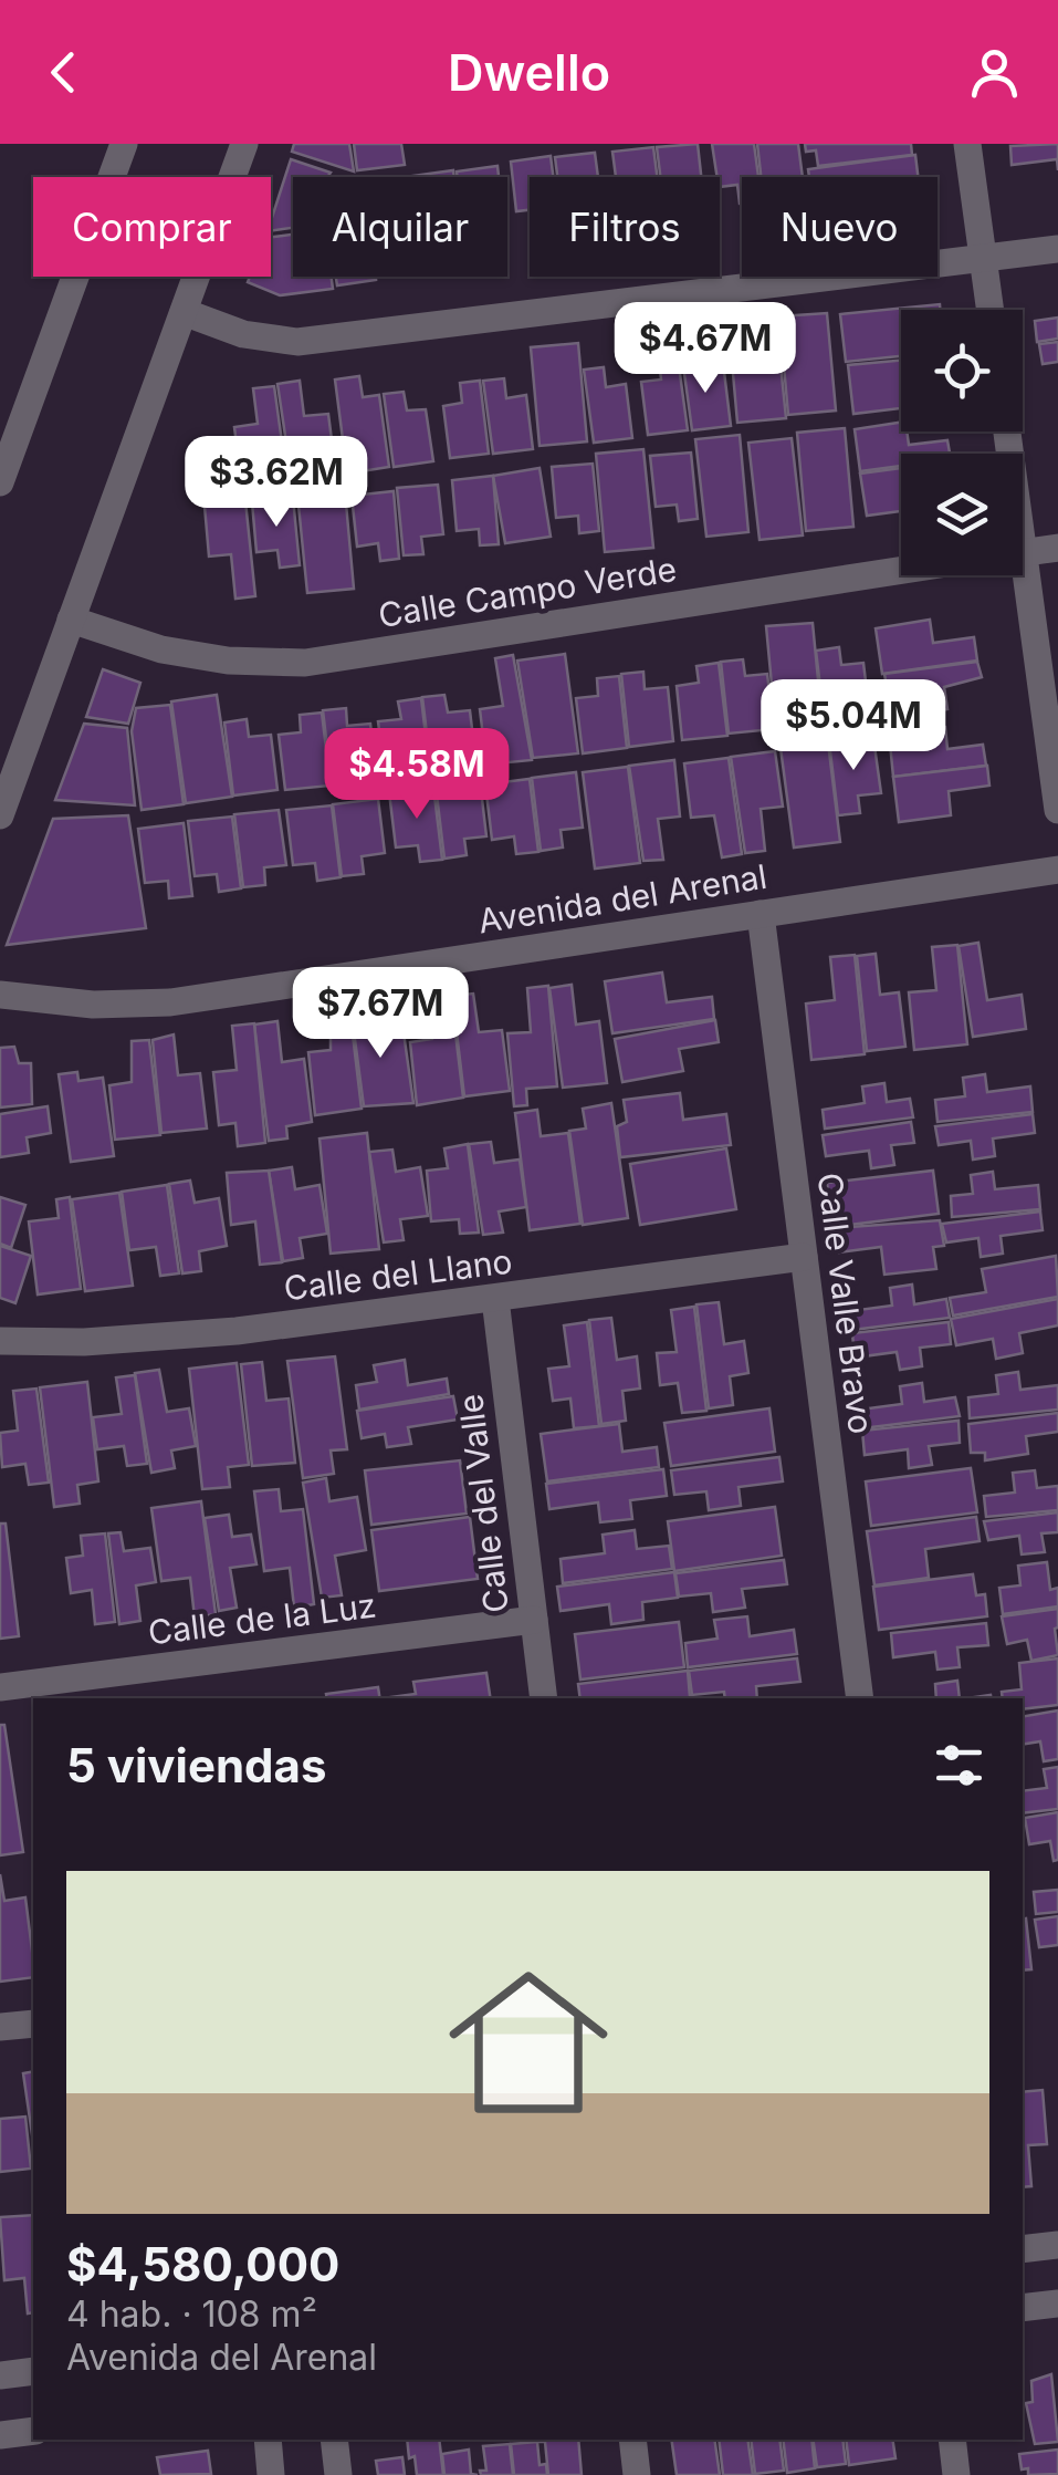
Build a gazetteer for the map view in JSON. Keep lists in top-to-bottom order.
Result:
{
  "streets": {
    "street": [
      "Calle Campo Verde",
      "Avenida del Arenal",
      "Calle del Llano",
      "Calle Valle Bravo",
      "Calle del Valle",
      "Calle de la Luz"
    ]
  },
  "crossings": [
    ["Avenida del Arenal", "Calle Valle Bravo"],
    ["Calle del Llano", "Calle Valle Bravo"],
    ["Calle del Llano", "Calle del Valle"],
    ["Calle del Valle", "Calle de la Luz"]
  ],
  "page": {
    "header": "Dwello",
    "chip": [
      "Comprar",
      "Alquilar",
      "Filtros",
      "Nuevo"
    ],
    "price": [
      "$4.67M",
      "$3.62M",
      "$5.04M",
      "$4.58M",
      "$7.67M"
    ],
    "heading": "5 viviendas",
    "list": [
      {
        "name": "$4,580,000",
        "note": "4 hab. · 108 m² · Avenida del Arenal"
      }
    ]
  }
}
